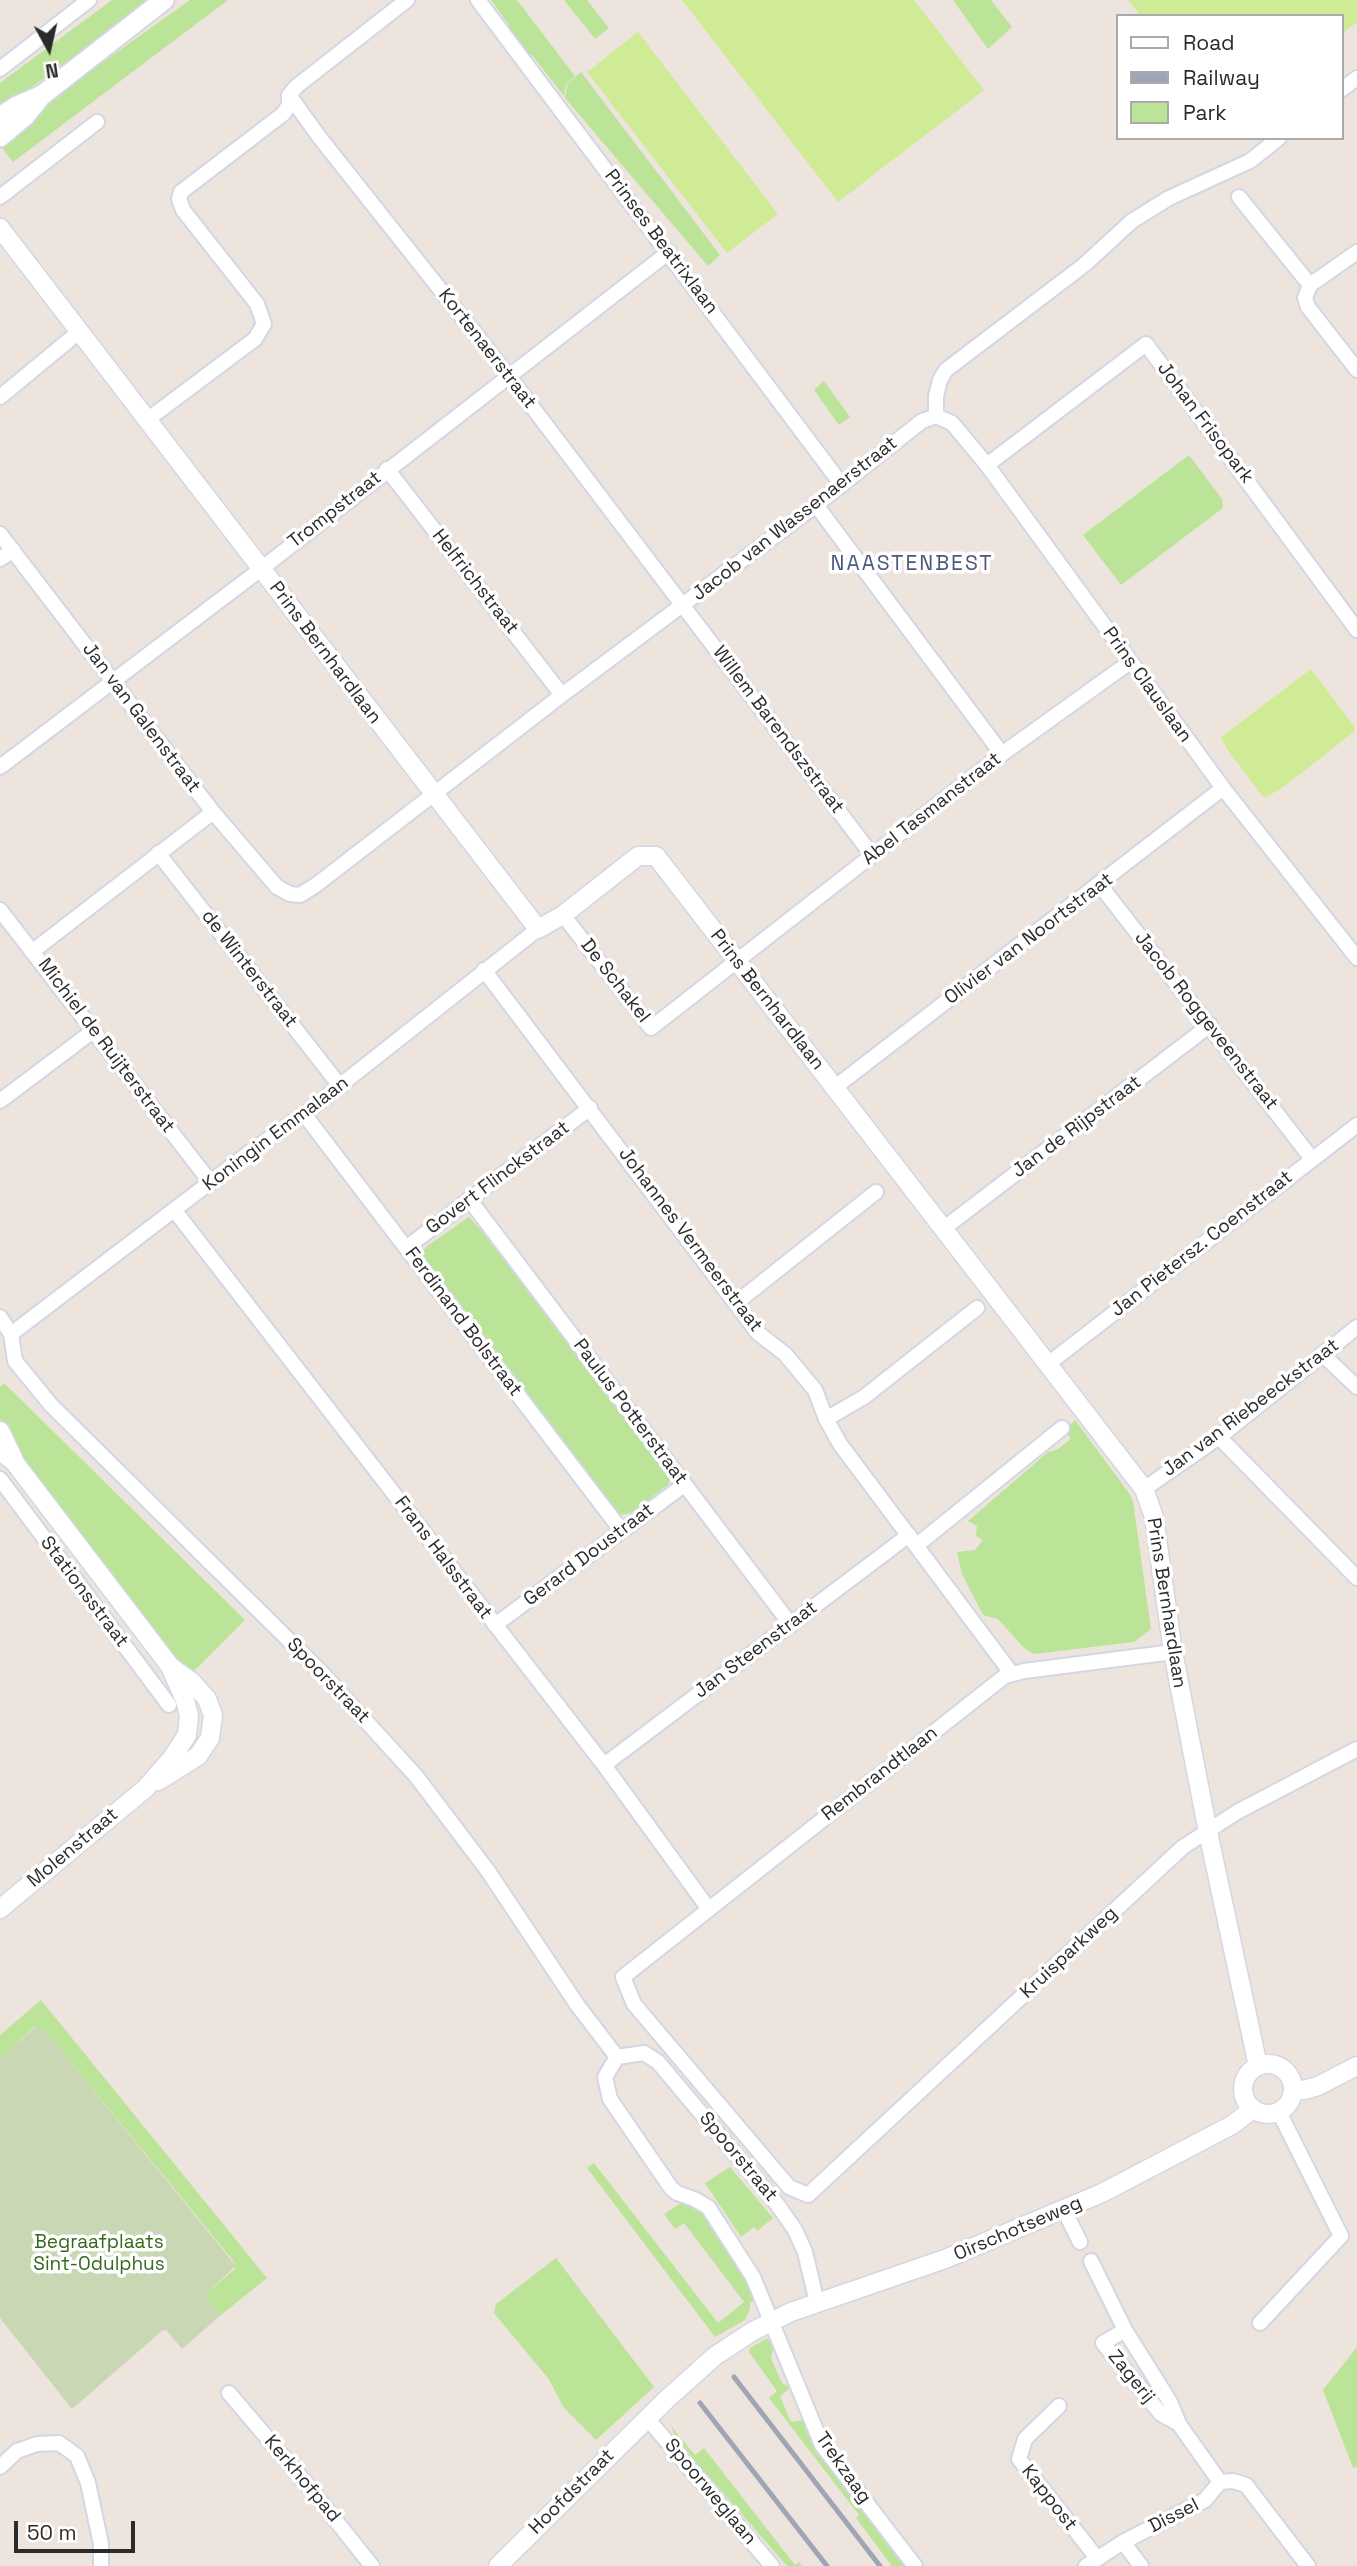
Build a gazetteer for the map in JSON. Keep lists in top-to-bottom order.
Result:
{
  "streets": {
    "street": [
      "Prinses Beatrixlaan",
      "Kortenaerstraat",
      "Johan Frisopark",
      "Trompstraat",
      "Jacob van Wassenaerstraat",
      "Helfrichstraat",
      "Prins Bernhardlaan",
      "Prins Clauslaan",
      "Jan van Galenstraat",
      "Willem Barendszstraat",
      "Abel Tasmanstraat",
      "Olivier van Noortstraat",
      "de Winterstraat",
      "De Schakel",
      "Jacob Roggeveenstraat",
      "Michiel de Ruijterstraat",
      "Jan de Rijpstraat",
      "Koningin Emmalaan",
      "Govert Flinckstraat",
      "Johannes Vermeerstraat",
      "Jan Pietersz. Coenstraat",
      "Ferdinand Bolstraat",
      "Jan van Riebeeckstraat",
      "Paulus Potterstraat",
      "Gerard Doustraat",
      "Frans Halsstraat",
      "Stationsstraat",
      "Jan Steenstraat",
      "Spoorstraat",
      "Rembrandtlaan",
      "Molenstraat",
      "Kruisparkweg",
      "Oirschotseweg",
      "Zagerij",
      "Trekzaag",
      "Kerkhofpad",
      "Hoofdstraat",
      "Spoorweglaan",
      "Kappost",
      "Dissel"
    ]
  },
  "crossings": [
    ["Prinses Beatrixlaan", "Trompstraat"],
    ["Prinses Beatrixlaan", "Jacob van Wassenaerstraat"],
    ["Kortenaerstraat", "Trompstraat"],
    ["Kortenaerstraat", "Jacob van Wassenaerstraat"],
    ["Kortenaerstraat", "Willem Barendszstraat"],
    ["Johan Frisopark", "Prins Clauslaan"],
    ["Trompstraat", "Helfrichstraat"],
    ["Trompstraat", "Prins Bernhardlaan"],
    ["Trompstraat", "Jan van Galenstraat"],
    ["Jacob van Wassenaerstraat", "Helfrichstraat"],
    ["Jacob van Wassenaerstraat", "Prins Bernhardlaan"],
    ["Jacob van Wassenaerstraat", "Prins Clauslaan"],
    ["Jacob van Wassenaerstraat", "Jan van Galenstraat"],
    ["Jacob van Wassenaerstraat", "Willem Barendszstraat"],
    ["Prins Bernhardlaan", "Abel Tasmanstraat"],
    ["Prins Bernhardlaan", "Olivier van Noortstraat"],
    ["Prins Bernhardlaan", "De Schakel"],
    ["Prins Bernhardlaan", "Jan de Rijpstraat"],
    ["Prins Bernhardlaan", "Koningin Emmalaan"],
    ["Prins Bernhardlaan", "Jan Pietersz. Coenstraat"],
    ["Prins Bernhardlaan", "Jan van Riebeeckstraat"],
    ["Prins Bernhardlaan", "Rembrandtlaan"],
    ["Prins Bernhardlaan", "Kruisparkweg"],
    ["Prins Bernhardlaan", "Oirschotseweg"],
    ["Prins Clauslaan", "Abel Tasmanstraat"],
    ["Prins Clauslaan", "Olivier van Noortstraat"],
    ["Willem Barendszstraat", "Abel Tasmanstraat"],
    ["Abel Tasmanstraat", "De Schakel"],
    ["Olivier van Noortstraat", "Jacob Roggeveenstraat"],
    ["de Winterstraat", "Koningin Emmalaan"],
    ["Jacob Roggeveenstraat", "Jan de Rijpstraat"],
    ["Jacob Roggeveenstraat", "Jan Pietersz. Coenstraat"],
    ["Michiel de Ruijterstraat", "Koningin Emmalaan"],
    ["Koningin Emmalaan", "Johannes Vermeerstraat"],
    ["Koningin Emmalaan", "Ferdinand Bolstraat"],
    ["Koningin Emmalaan", "Frans Halsstraat"],
    ["Koningin Emmalaan", "Spoorstraat"],
    ["Govert Flinckstraat", "Johannes Vermeerstraat"],
    ["Govert Flinckstraat", "Ferdinand Bolstraat"],
    ["Govert Flinckstraat", "Paulus Potterstraat"],
    ["Johannes Vermeerstraat", "Jan Steenstraat"],
    ["Johannes Vermeerstraat", "Rembrandtlaan"],
    ["Ferdinand Bolstraat", "Gerard Doustraat"],
    ["Paulus Potterstraat", "Gerard Doustraat"],
    ["Paulus Potterstraat", "Jan Steenstraat"],
    ["Gerard Doustraat", "Frans Halsstraat"],
    ["Frans Halsstraat", "Jan Steenstraat"],
    ["Frans Halsstraat", "Rembrandtlaan"],
    ["Stationsstraat", "Molenstraat"],
    ["Spoorstraat", "Oirschotseweg"],
    ["Rembrandtlaan", "Kruisparkweg"],
    ["Oirschotseweg", "Trekzaag"],
    ["Zagerij", "Dissel"],
    ["Hoofdstraat", "Spoorweglaan"],
    ["Kappost", "Dissel"]
  ],
  "districts": ["NAASTENBEST"],
  "parks": ["Begraafplaats Sint-Odulphus"],
  "legend": ["Road", "Railway", "Park"],
  "scale_bar": "50 m",
  "north": "bottom"
}
